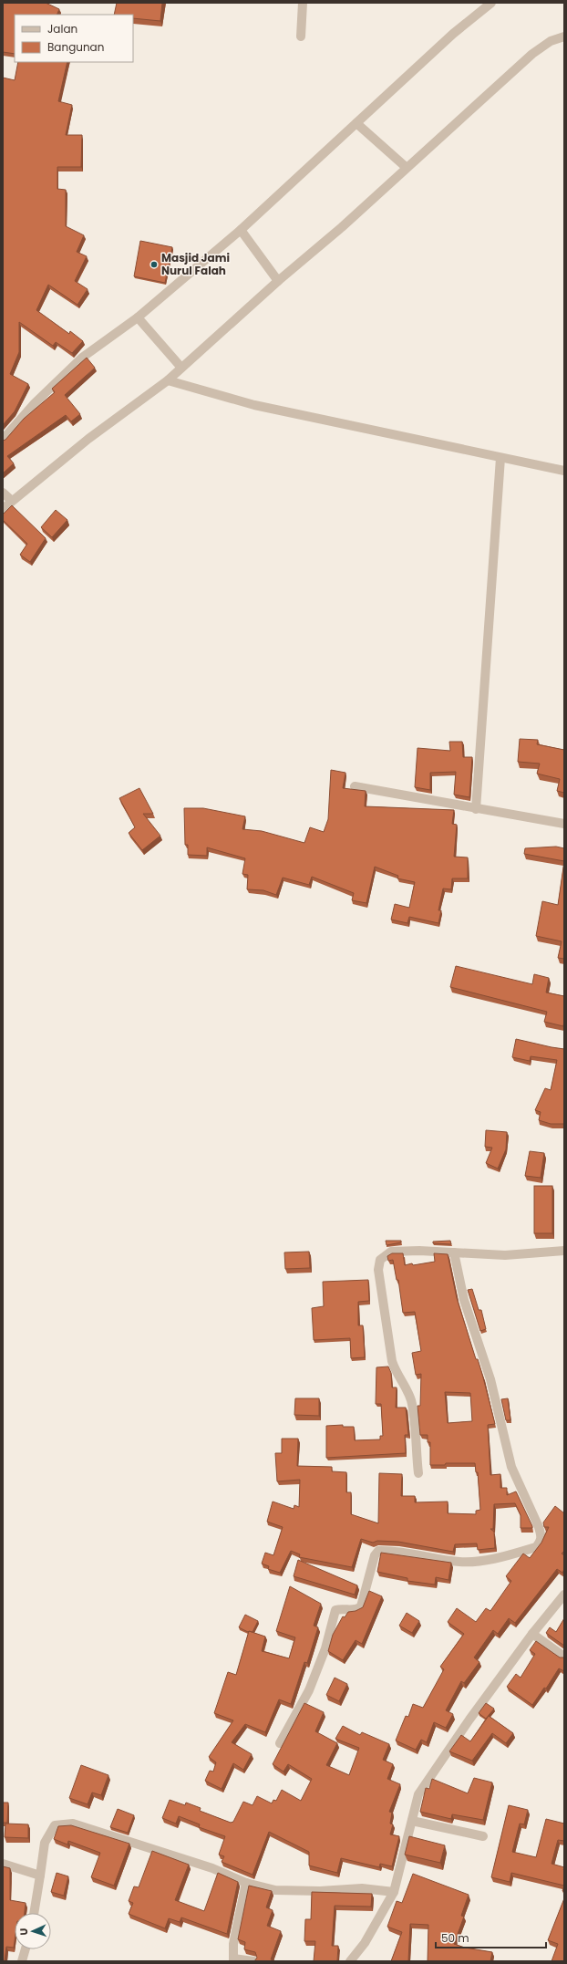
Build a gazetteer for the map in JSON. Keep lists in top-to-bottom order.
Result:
{
  "places": ["Masjid Jami Nurul Falah"],
  "legend": ["Jalan", "Bangunan"],
  "scale_bar": "50 m",
  "north": "left"
}
